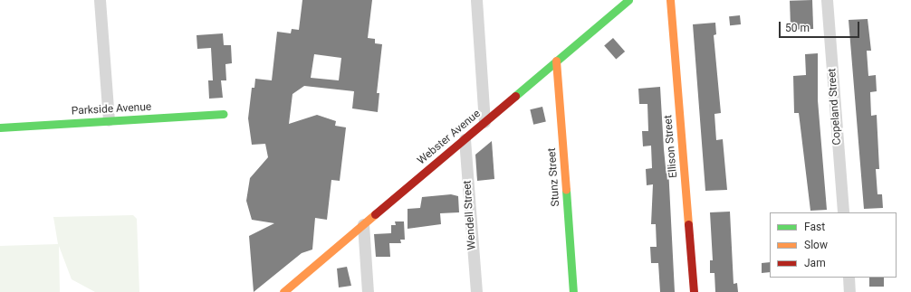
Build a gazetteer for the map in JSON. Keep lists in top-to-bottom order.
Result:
{
  "streets": {
    "street": [
      "Copeland Street",
      "Parkside Avenue",
      "Webster Avenue",
      "Ellison Street",
      "Stunz Street",
      "Wendell Street"
    ]
  },
  "crossings": [
    ["Webster Avenue", "Stunz Street"],
    ["Webster Avenue", "Wendell Street"]
  ],
  "legend": ["Fast", "Slow", "Jam"],
  "scale_bar": "50 m"
}
